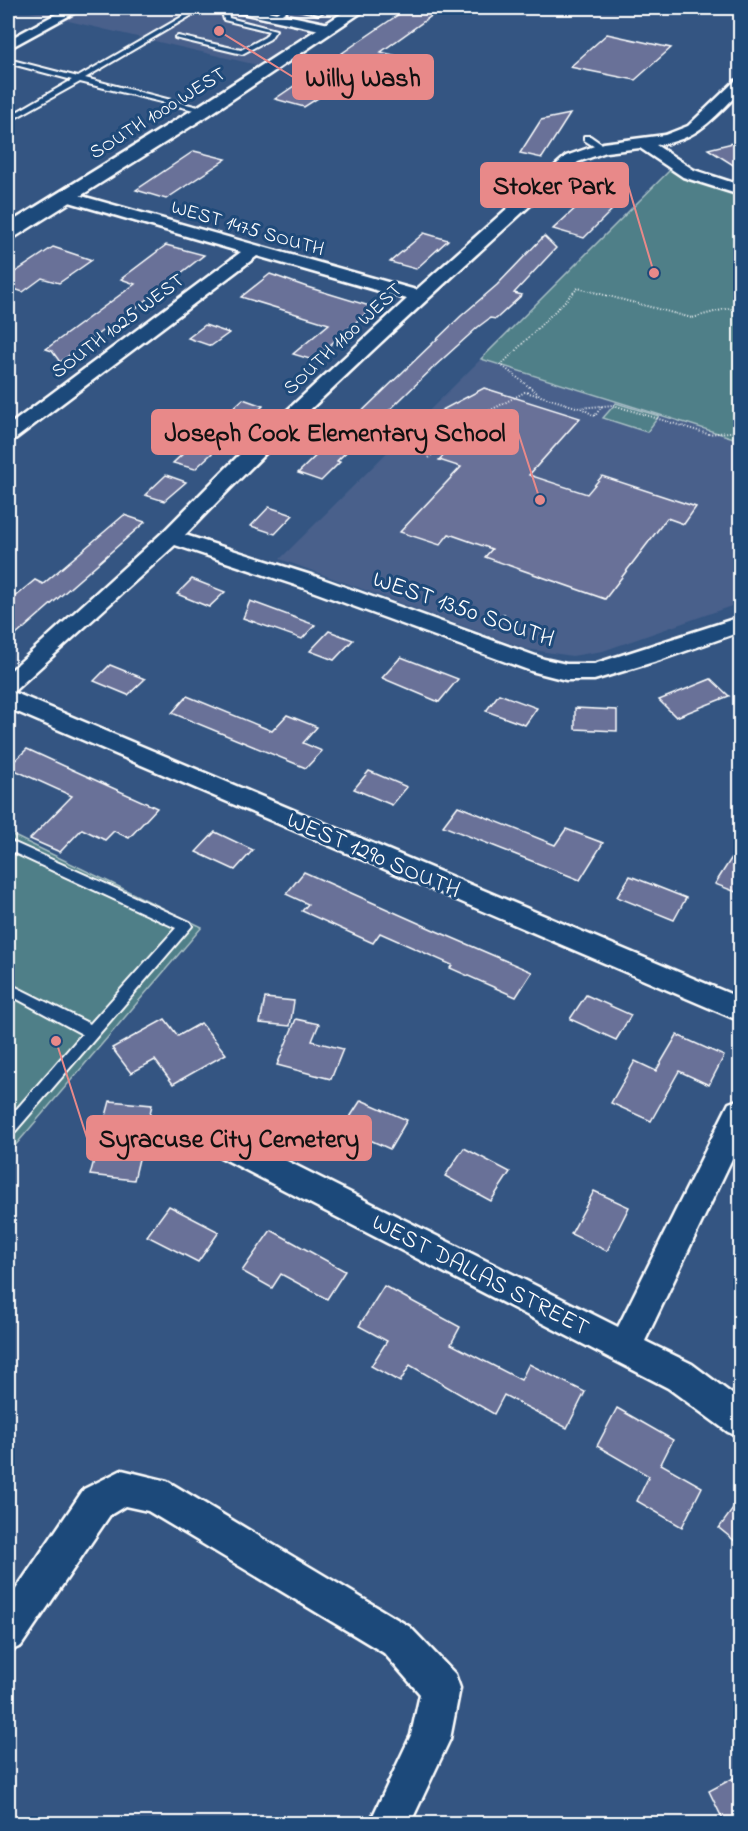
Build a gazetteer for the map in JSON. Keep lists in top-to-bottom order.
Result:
{
  "streets": {
    "main road": ["SOUTH 1000 WEST"],
    "street": [
      "WEST 1475 SOUTH",
      "SOUTH 1025 WEST",
      "SOUTH 1100 WEST",
      "WEST 1350 SOUTH",
      "WEST 1290 SOUTH",
      "WEST DALLAS STREET"
    ]
  },
  "crossings": [
    ["SOUTH 1000 WEST", "WEST 1475 SOUTH"],
    ["WEST 1475 SOUTH", "SOUTH 1025 WEST"],
    ["WEST 1475 SOUTH", "SOUTH 1100 WEST"],
    ["SOUTH 1100 WEST", "WEST 1350 SOUTH"]
  ],
  "places": [
    "Willy Wash",
    "Stoker Park",
    "Joseph Cook Elementary School",
    "Syracuse City Cemetery"
  ]
}
